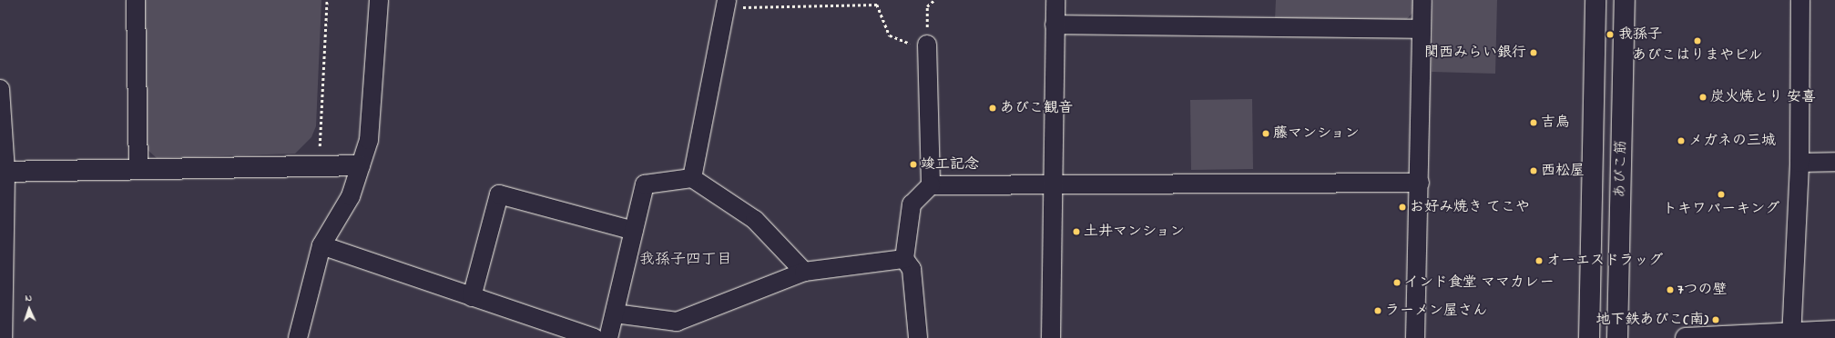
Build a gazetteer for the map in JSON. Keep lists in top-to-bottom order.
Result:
{
  "streets": {
    "main road": ["あびこ筋"]
  },
  "districts": ["我孫子四丁目"],
  "places": [
    "我孫子",
    "あびこはりまやビル",
    "関西みらい銀行",
    "炭火焼とり 安喜",
    "あびこ観音",
    "吉烏",
    "藤マンション",
    "メガネの三城",
    "竣工記念",
    "西松屋",
    "トキワパーキング",
    "お好み焼き てこや",
    "土井マンション",
    "オーエスドラッグ",
    "インド食堂 ママカレー",
    "7つの壁",
    "ラーメン屋さん",
    "地下鉄あびこ(南)"
  ],
  "north": "top"
}
